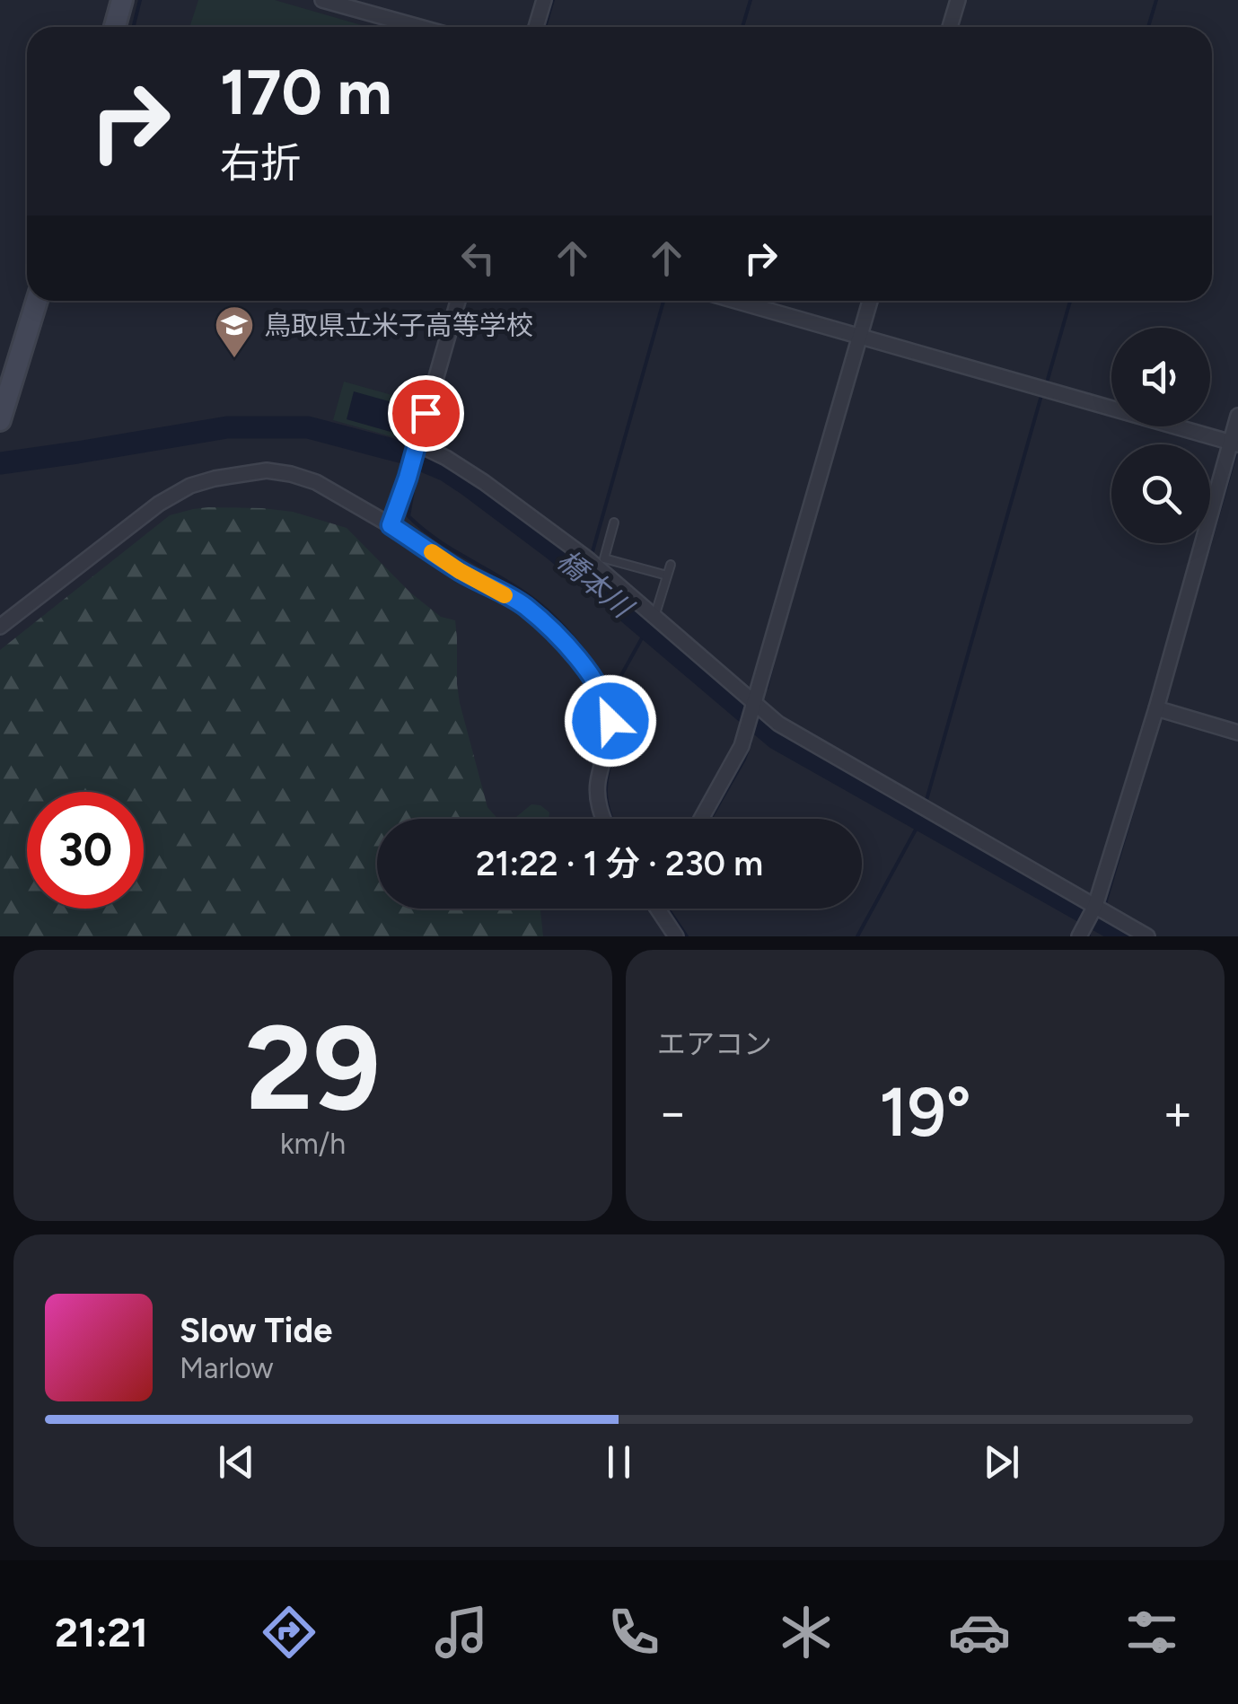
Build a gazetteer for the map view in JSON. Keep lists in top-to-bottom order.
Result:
{
  "water": ["橋本川"],
  "places": {
    "school or university": ["鳥取県立米子高等学校"]
  },
  "page": {
    "turn": ["170 m", "右折"],
    "limit": "30",
    "trip": "21:22 · 1 分 · 230 m",
    "tile": [
      ["29", "km/h"],
      "エアコン"
    ],
    "heat": ["−", "19°", "+"],
    "song": ["Slow Tide", "Marlow"],
    "tabs": "21:21"
  }
}
